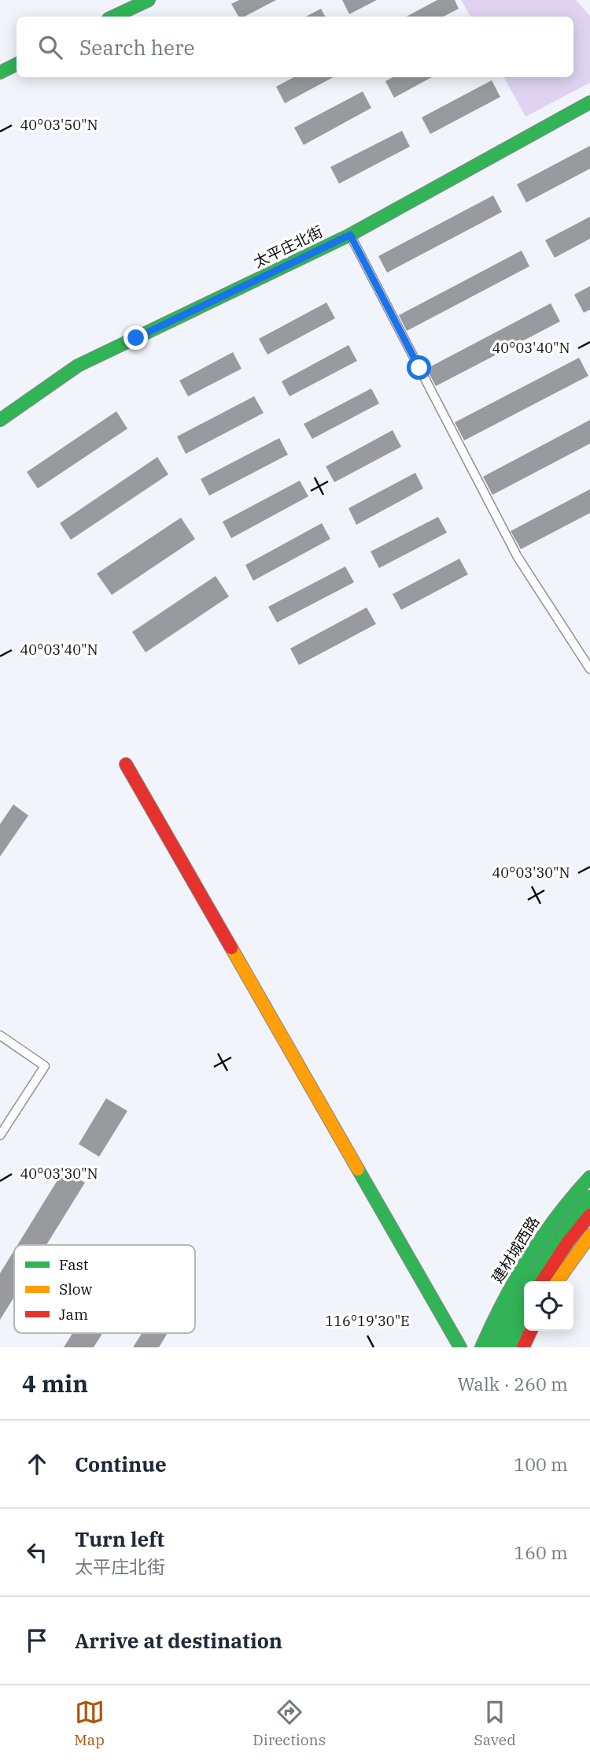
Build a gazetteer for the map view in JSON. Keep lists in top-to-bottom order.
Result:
{
  "streets": {
    "street": ["太平庄北街", "建材城西路"]
  },
  "legend": ["Fast", "Slow", "Jam"],
  "page": {
    "search": "Search here",
    "heading": ["4 min", "Walk · 260 m"],
    "list": [
      ["Continue", "100 m"],
      ["Turn left", "太平庄北街", "160 m"],
      "Arrive at destination"
    ],
    "nav": ["Map", "Directions", "Saved"]
  },
  "coordinates": [
    "40°03'50\"N",
    "40°03'40\"N",
    "40°03'30\"N",
    "116°19'30\"E"
  ]
}
